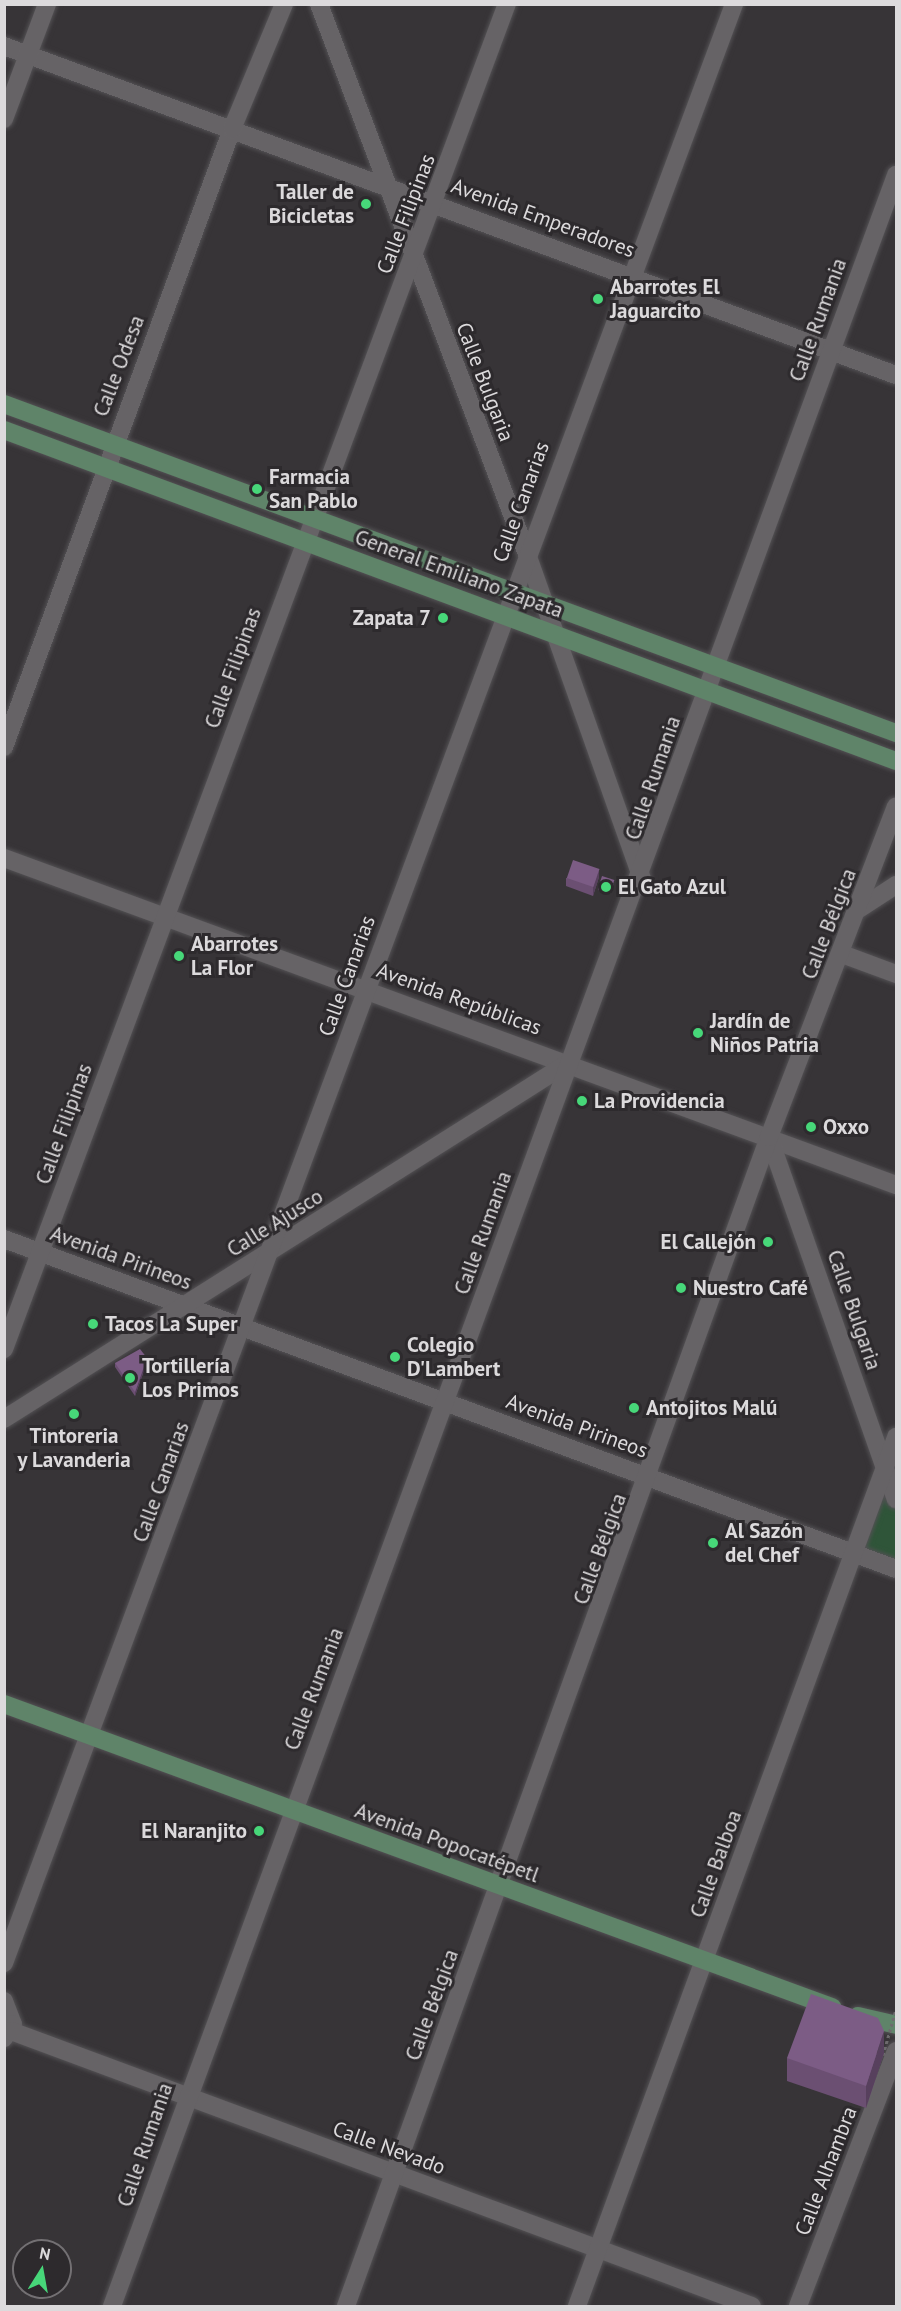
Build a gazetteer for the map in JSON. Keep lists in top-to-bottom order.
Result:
{
  "streets": {
    "main road": ["General Emiliano Zapata", "Avenida Popocatépetl"],
    "street": [
      "Calle Filipinas",
      "Avenida Emperadores",
      "Calle Rumania",
      "Calle Odesa",
      "Calle Bulgaria",
      "Calle Canarias",
      "Calle Bélgica",
      "Avenida Repúblicas",
      "Calle Ajusco",
      "Avenida Pirineos",
      "Calle Balboa",
      "Calle Nevado",
      "Calle Alhambra"
    ]
  },
  "crossings": [
    ["Calle Filipinas", "Avenida Emperadores"],
    ["Calle Filipinas", "Calle Bulgaria"],
    ["Calle Filipinas", "General Emiliano Zapata"],
    ["Calle Filipinas", "Avenida Repúblicas"],
    ["Calle Filipinas", "Avenida Pirineos"],
    ["Avenida Emperadores", "Calle Rumania"],
    ["Avenida Emperadores", "Calle Odesa"],
    ["Avenida Emperadores", "Calle Bulgaria"],
    ["Avenida Emperadores", "Calle Canarias"],
    ["Calle Rumania", "Calle Bulgaria"],
    ["Calle Rumania", "General Emiliano Zapata"],
    ["Calle Rumania", "Avenida Repúblicas"],
    ["Calle Rumania", "Calle Ajusco"],
    ["Calle Rumania", "Avenida Pirineos"],
    ["Calle Rumania", "Avenida Popocatépetl"],
    ["Calle Rumania", "Calle Nevado"],
    ["Calle Odesa", "General Emiliano Zapata"],
    ["Calle Bulgaria", "Calle Canarias"],
    ["Calle Bulgaria", "General Emiliano Zapata"],
    ["Calle Bulgaria", "Calle Bélgica"],
    ["Calle Bulgaria", "Avenida Repúblicas"],
    ["Calle Bulgaria", "Calle Balboa"],
    ["Calle Canarias", "General Emiliano Zapata"],
    ["Calle Canarias", "Avenida Repúblicas"],
    ["Calle Canarias", "Calle Ajusco"],
    ["Calle Canarias", "Avenida Pirineos"],
    ["Calle Canarias", "Avenida Popocatépetl"],
    ["Calle Bélgica", "Avenida Repúblicas"],
    ["Calle Bélgica", "Avenida Pirineos"],
    ["Calle Bélgica", "Avenida Popocatépetl"],
    ["Calle Bélgica", "Calle Nevado"],
    ["Avenida Repúblicas", "Calle Ajusco"],
    ["Calle Ajusco", "Avenida Pirineos"],
    ["Avenida Pirineos", "Calle Balboa"],
    ["Avenida Popocatépetl", "Calle Balboa"],
    ["Calle Balboa", "Calle Nevado"]
  ],
  "places": [
    "Taller de Bicicletas",
    "Abarrotes El Jaguarcito",
    "Farmacia San Pablo",
    "Zapata 7",
    "El Gato Azul",
    "Abarrotes La Flor",
    "Jardín de Niños Patria",
    "La Providencia",
    "Oxxo",
    "El Callejón",
    "Nuestro Café",
    "Tacos La Super",
    "Colegio D'Lambert",
    "Tortillería Los Primos",
    "Antojitos Malú",
    "Tintoreria y Lavanderia",
    "Al Sazón del Chef",
    "El Naranjito"
  ],
  "north": "top"
}
